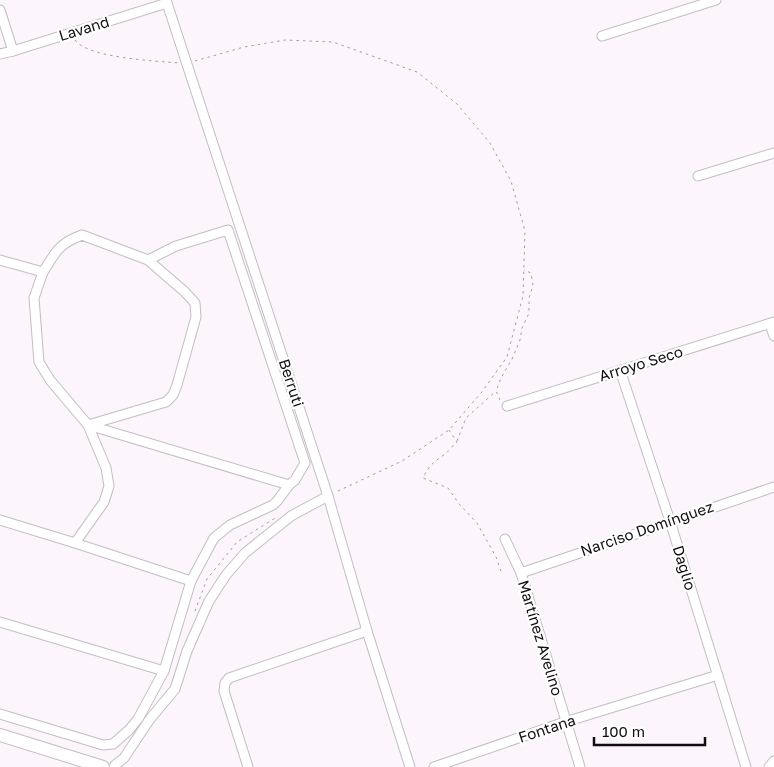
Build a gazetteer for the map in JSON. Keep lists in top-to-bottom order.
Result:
{
  "streets": {
    "street": [
      "Lavand",
      "Arroyo Seco",
      "Berruti",
      "Narciso Domínguez",
      "Daglio",
      "Martínez Avelino",
      "Fontana"
    ]
  },
  "crossings": [
    ["Lavand", "Berruti"],
    ["Arroyo Seco", "Daglio"],
    ["Narciso Domínguez", "Daglio"],
    ["Narciso Domínguez", "Martínez Avelino"],
    ["Daglio", "Fontana"],
    ["Martínez Avelino", "Fontana"]
  ],
  "scale_bar": "100 m"
}
